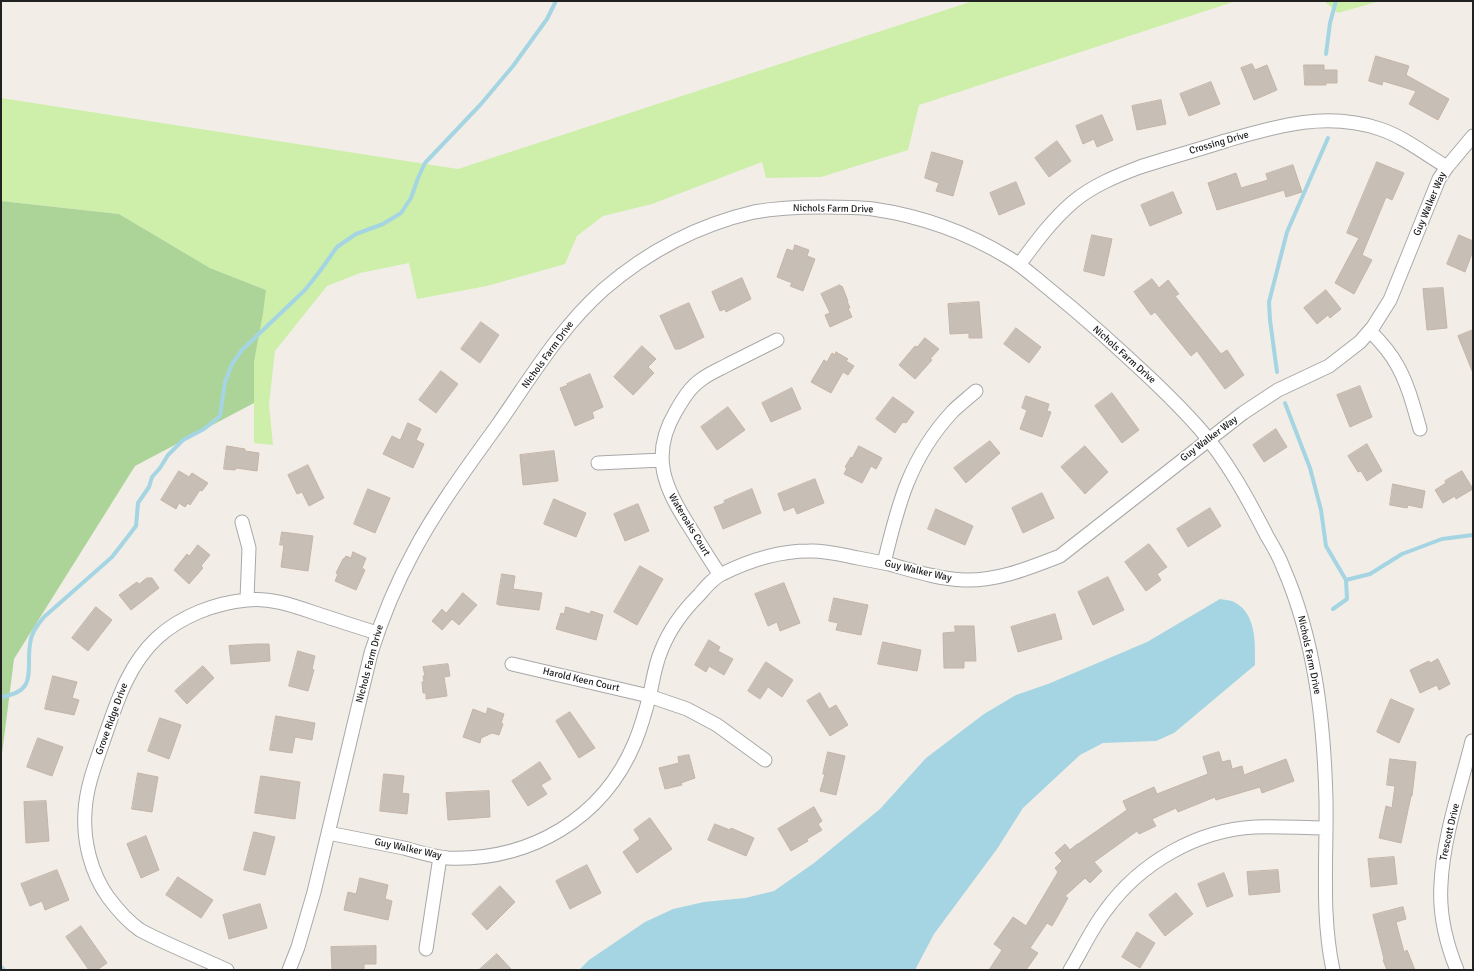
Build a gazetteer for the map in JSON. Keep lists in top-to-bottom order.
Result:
{
  "streets": {
    "street": [
      "Crossing Drive",
      "Guy Walker Way",
      "Nichols Farm Drive",
      "Wateroaks Court",
      "Harold Keen Court",
      "Grove Ridge Drive",
      "Trescott Drive"
    ]
  },
  "crossings": [
    ["Crossing Drive", "Guy Walker Way"],
    ["Crossing Drive", "Nichols Farm Drive"],
    ["Guy Walker Way", "Nichols Farm Drive"],
    ["Guy Walker Way", "Wateroaks Court"],
    ["Guy Walker Way", "Harold Keen Court"],
    ["Nichols Farm Drive", "Grove Ridge Drive"]
  ]
}
